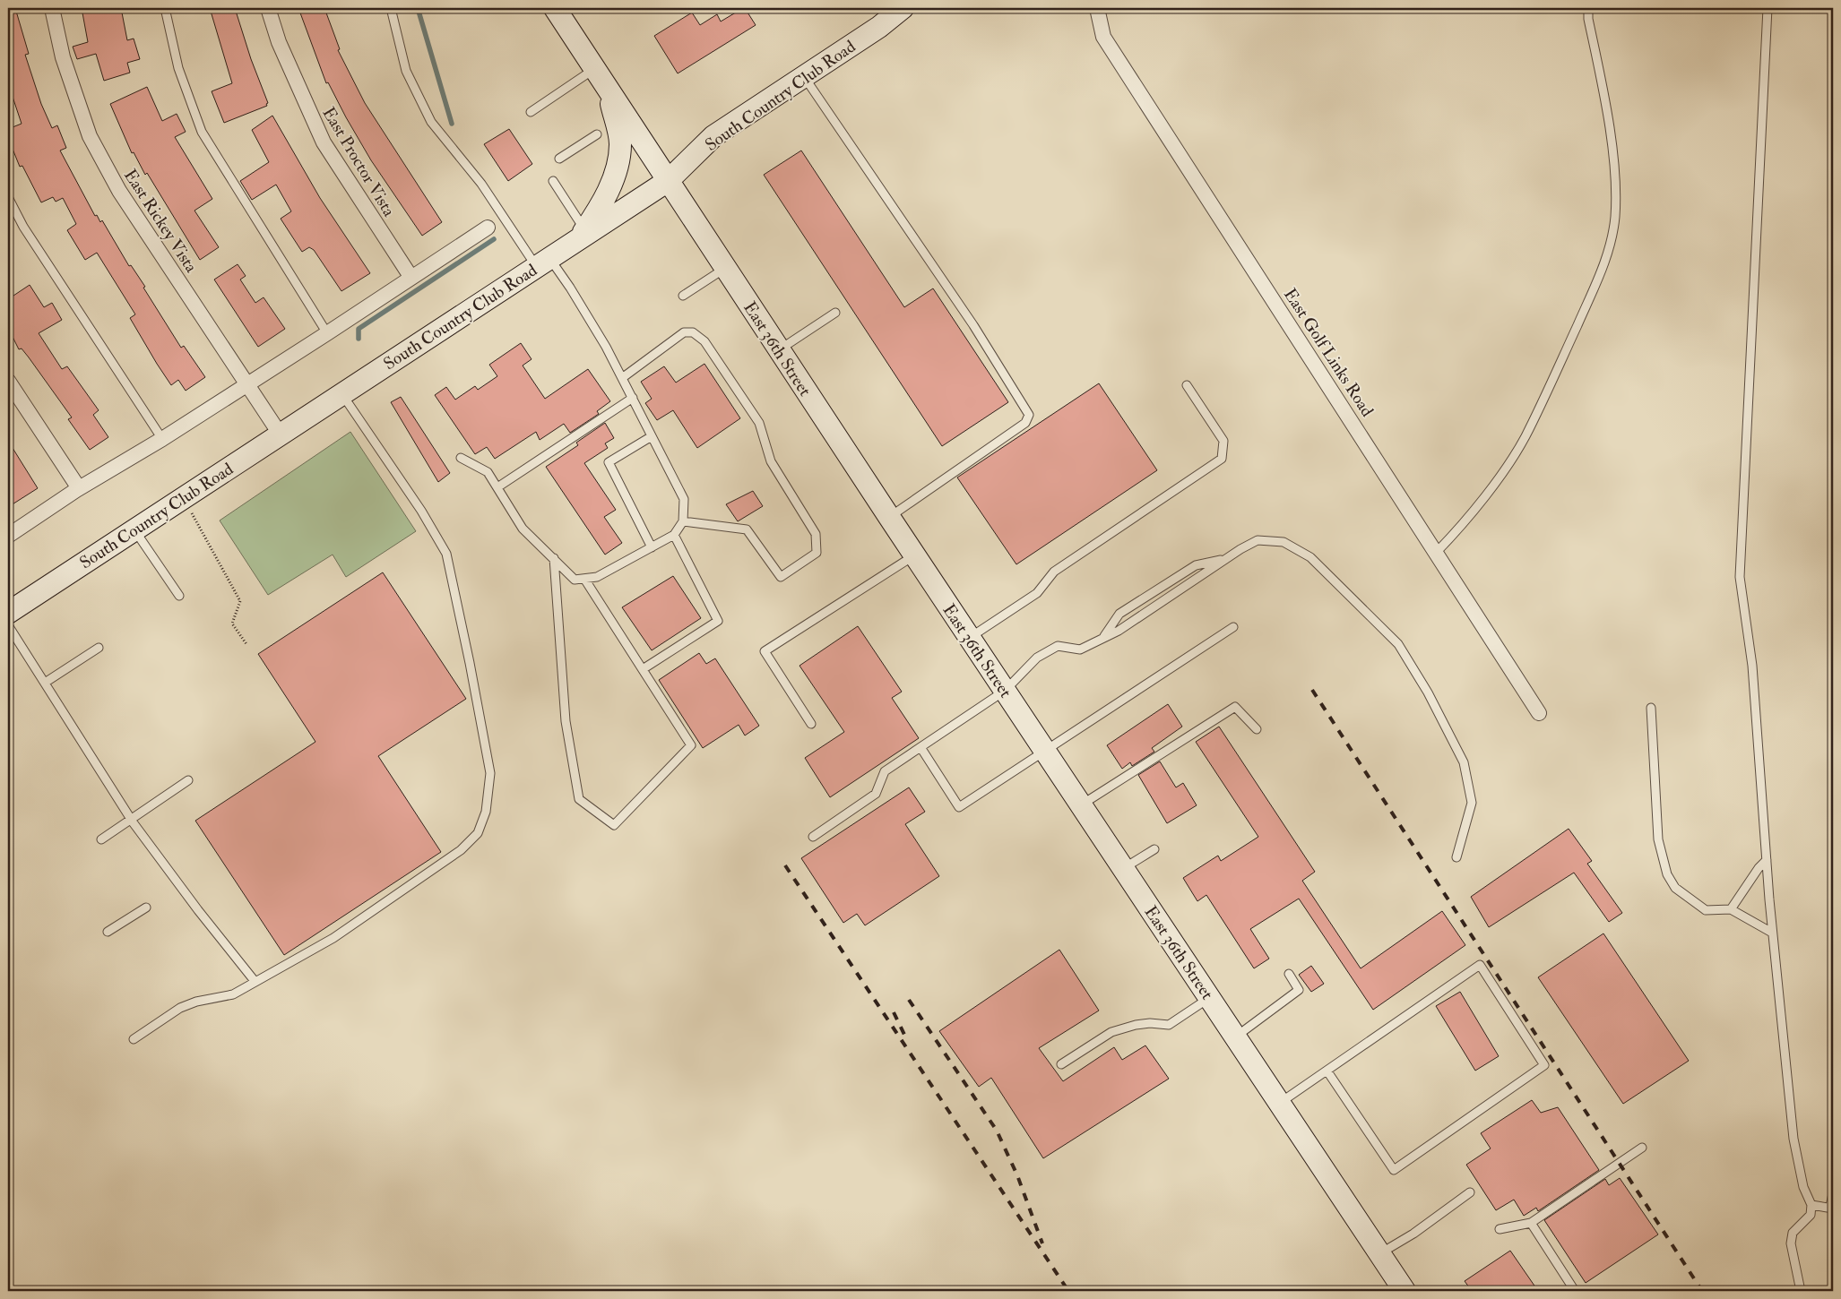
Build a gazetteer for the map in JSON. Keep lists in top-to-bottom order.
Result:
{
  "streets": {
    "main road": ["South Country Club Road", "East 36th Street"],
    "street": ["East Proctor Vista", "East Rickey Vista", "East Golf Links Road"]
  },
  "crossings": [
    ["South Country Club Road", "East Rickey Vista"],
    ["South Country Club Road", "East 36th Street"]
  ]
}
